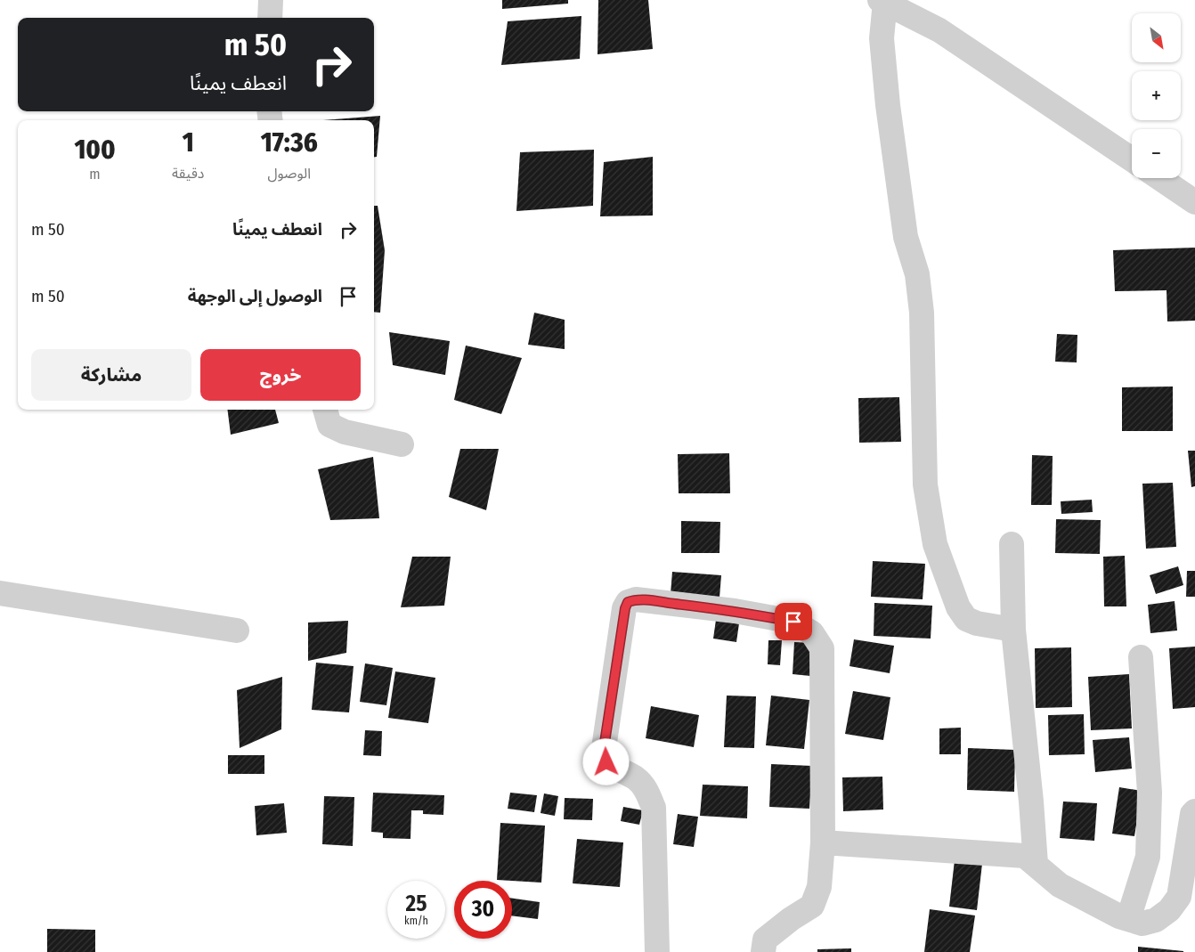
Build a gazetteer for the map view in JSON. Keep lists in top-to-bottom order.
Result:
{
  "north": "bottom right",
  "page": {
    "map_buttons": ["+", "−"],
    "turn": ["50 m", "انعطف يمينًا"],
    "eta": [
      "17:36",
      "الوصول",
      "1",
      "دقيقة",
      "100",
      "m"
    ],
    "list": [
      {
        "name": "انعطف يمينًا",
        "value": "50 m"
      },
      {
        "name": "الوصول إلى الوجهة",
        "value": "50 m"
      }
    ],
    "buttons": ["خروج", "مشاركة"],
    "speed": "25 km/h",
    "limit": "30"
  }
}
